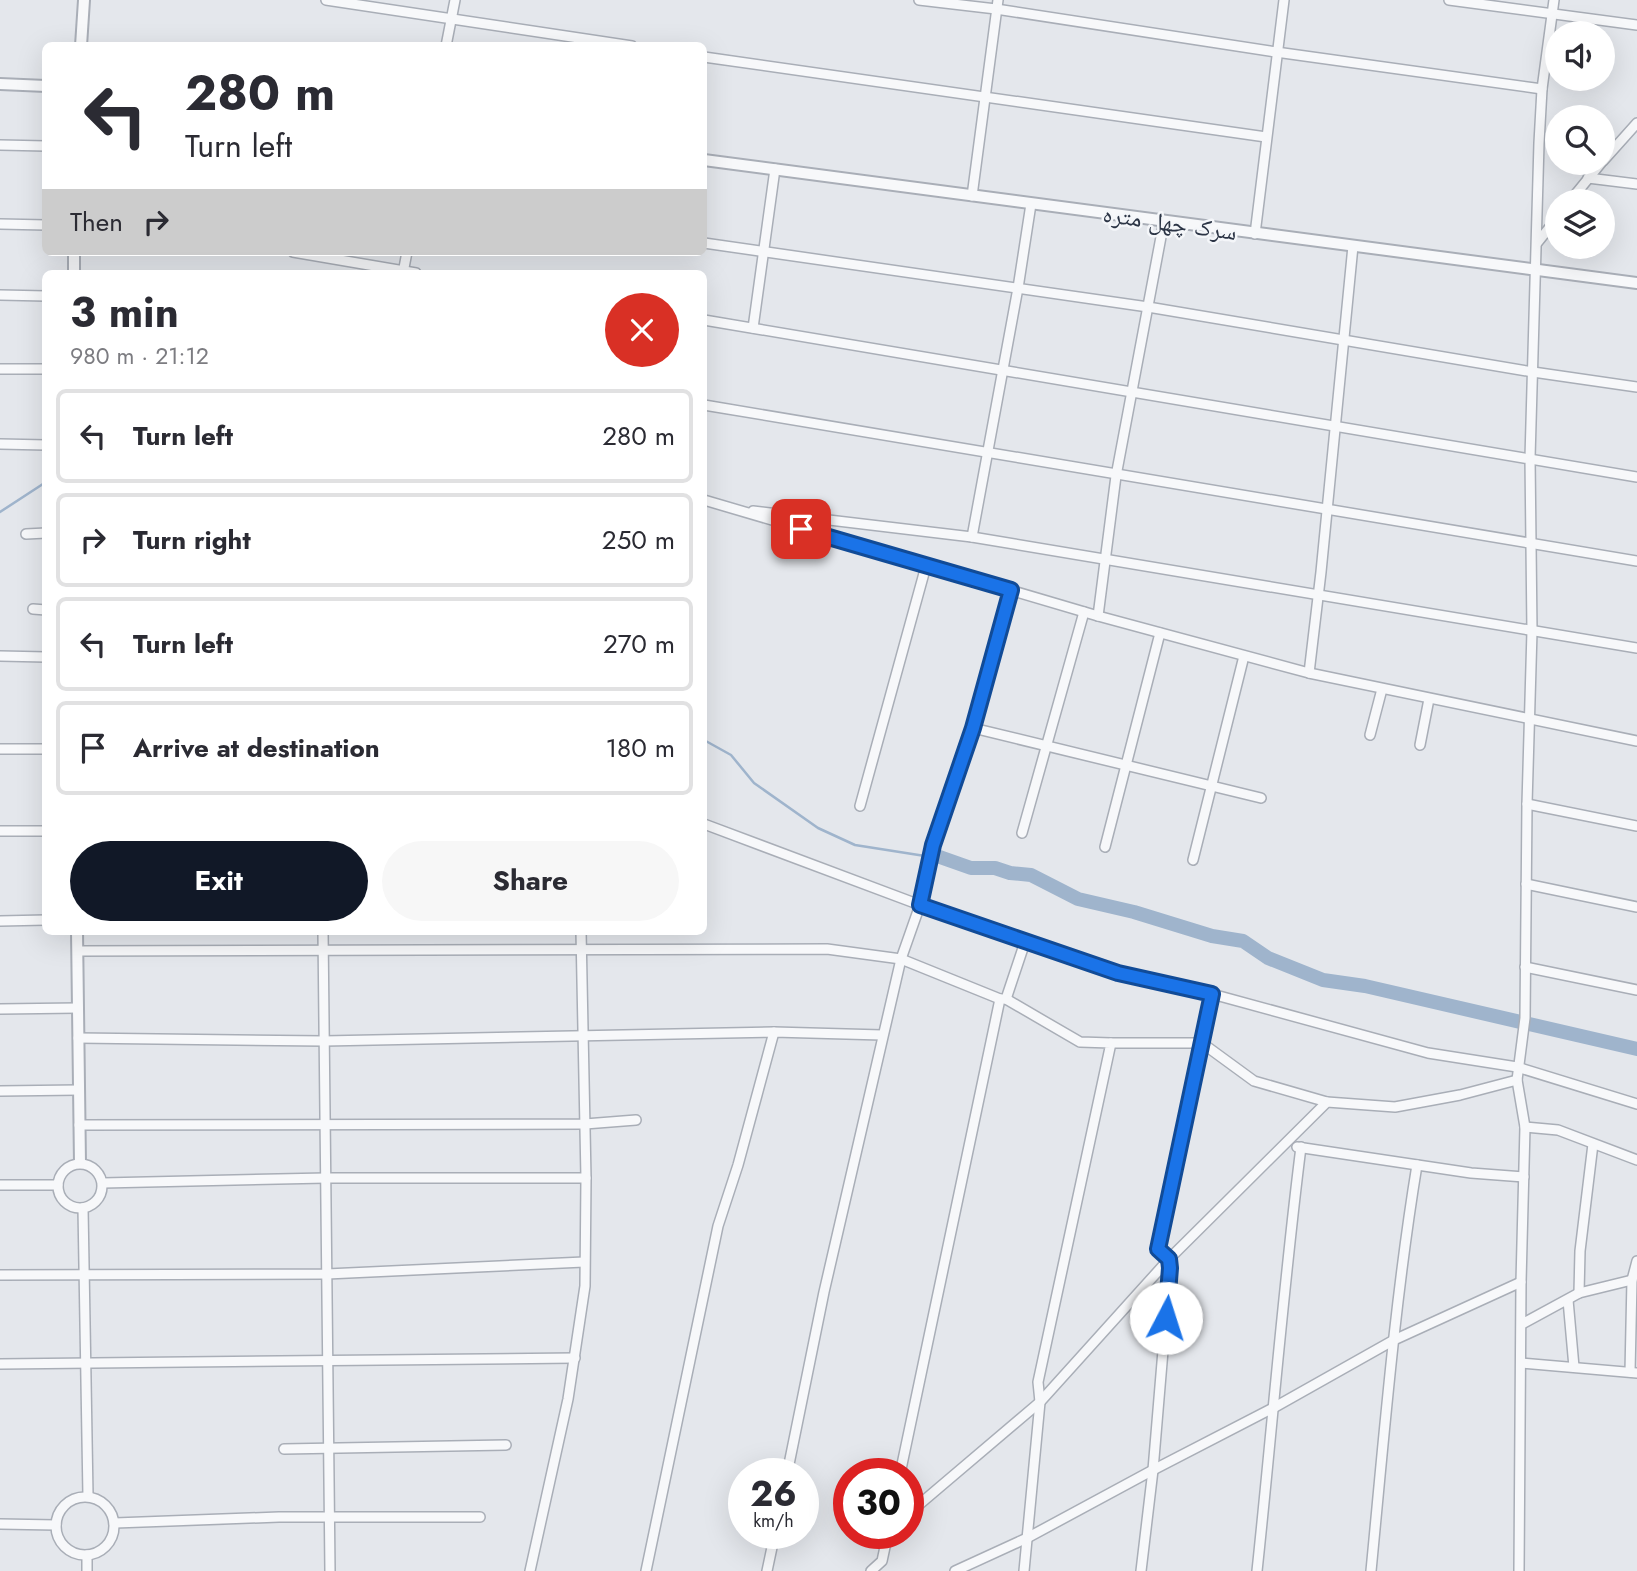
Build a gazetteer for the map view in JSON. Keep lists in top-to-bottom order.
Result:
{
  "streets": {
    "street": ["سرک چهل متره"]
  },
  "page": {
    "turn": ["280 m", "Turn left"],
    "then": "Then",
    "heading": ["3 min", "980 m · 21:12"],
    "list": [
      {
        "name": "Turn left",
        "value": "280 m"
      },
      {
        "name": "Turn right",
        "value": "250 m"
      },
      {
        "name": "Turn left",
        "value": "270 m"
      },
      {
        "name": "Arrive at destination",
        "value": "180 m"
      }
    ],
    "buttons": ["Exit", "Share"],
    "speed": "26 km/h",
    "limit": "30"
  }
}
